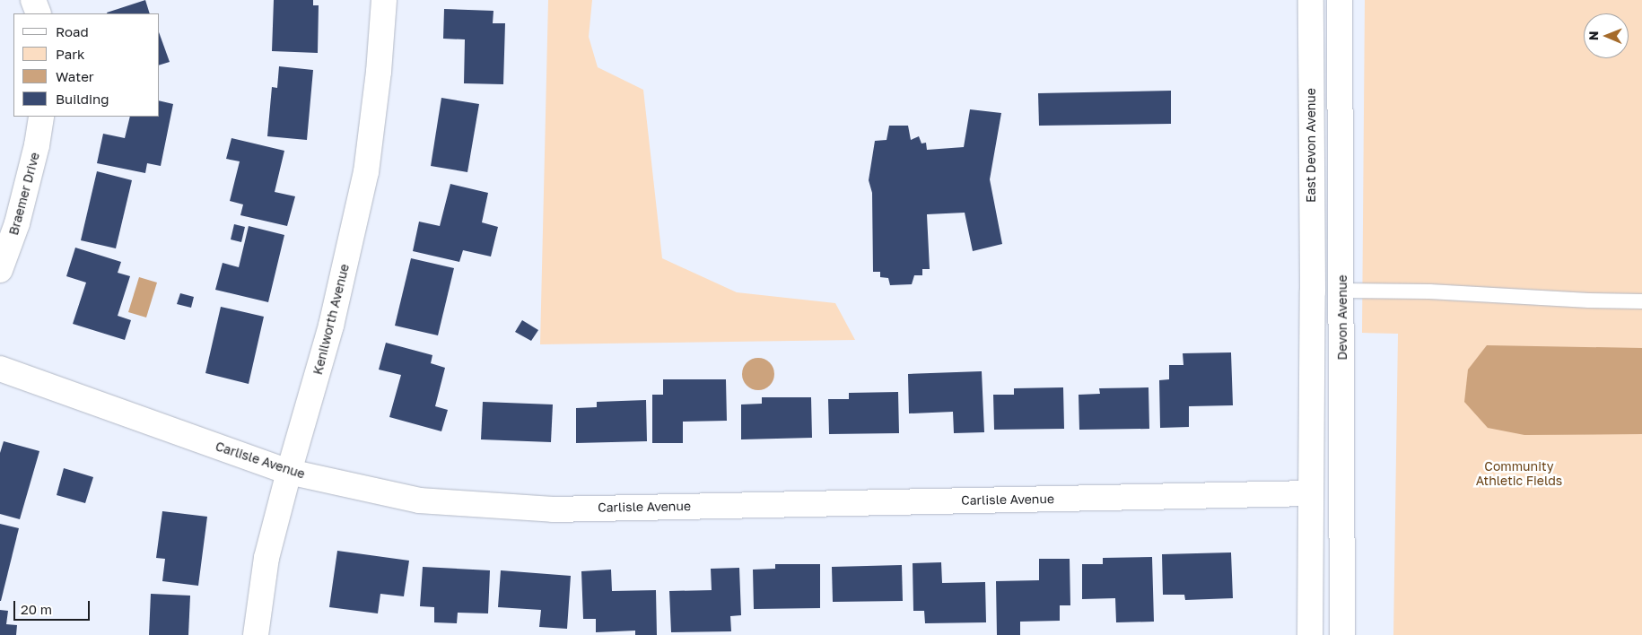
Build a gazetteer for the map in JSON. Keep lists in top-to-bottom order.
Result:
{
  "streets": {
    "street": [
      "East Devon Avenue",
      "Braemer Drive",
      "Devon Avenue",
      "Kenilworth Avenue",
      "Carlisle Avenue"
    ]
  },
  "crossings": [
    ["East Devon Avenue", "Carlisle Avenue"],
    ["Kenilworth Avenue", "Carlisle Avenue"]
  ],
  "parks": ["Community Athletic Fields"],
  "legend": [
    "Road",
    "Park",
    "Water",
    "Building"
  ],
  "scale_bar": "20 m",
  "north": "left"
}
